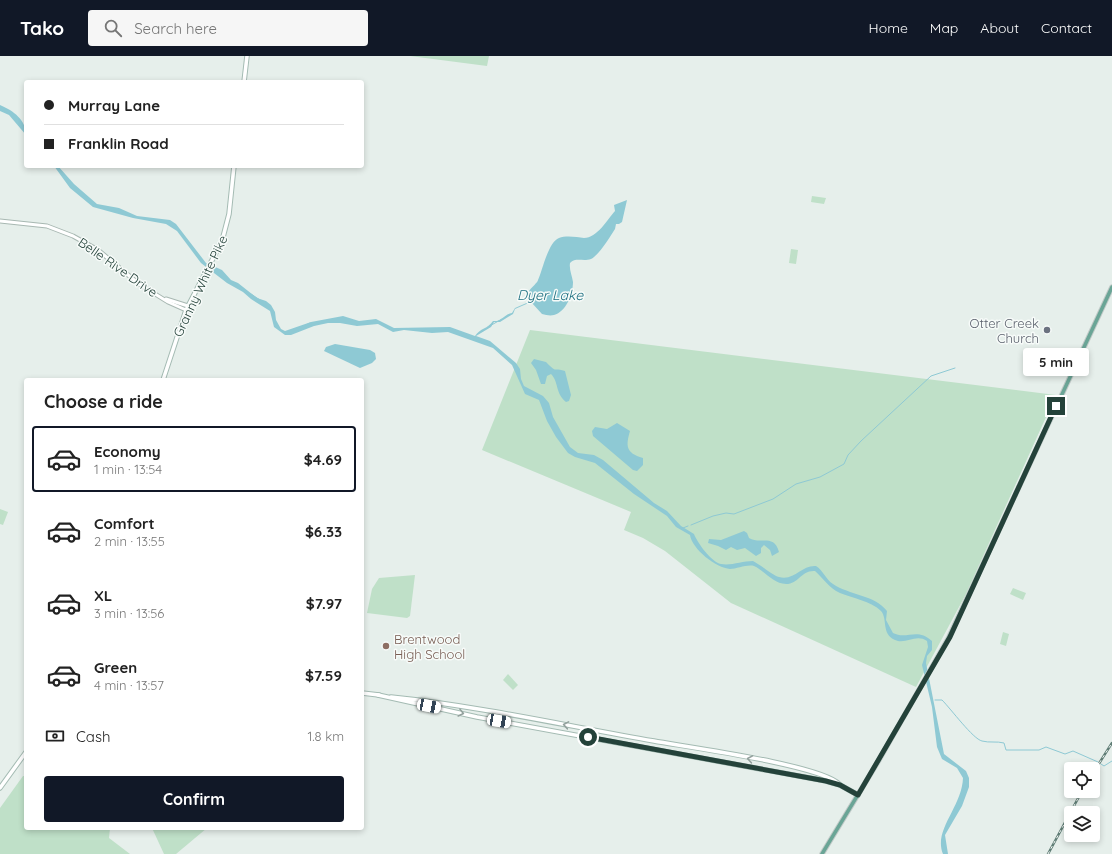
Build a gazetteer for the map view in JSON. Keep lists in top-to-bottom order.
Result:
{
  "streets": {
    "main road": ["Granny White Pike"],
    "street": ["Belle Rive Drive"]
  },
  "crossings": [
    ["Belle Rive Drive", "Granny White Pike"]
  ],
  "water": ["Dyer Lake"],
  "places": ["Otter Creek Church", "Brentwood High School"],
  "page": {
    "header": "Tako",
    "search": "Search here",
    "nav": [
      "Home",
      "Map",
      "About",
      "Contact"
    ],
    "banner": ["Murray Lane", "Franklin Road"],
    "bubble": "5 min",
    "heading": "Choose a ride",
    "list": [
      {
        "name": "Economy",
        "note": "1 min · 13:54",
        "value": "$4.69"
      },
      {
        "name": "Comfort",
        "note": "2 min · 13:55",
        "value": "$6.33"
      },
      {
        "name": "XL",
        "note": "3 min · 13:56",
        "value": "$7.97"
      },
      {
        "name": "Green",
        "note": "4 min · 13:57",
        "value": "$7.59"
      }
    ],
    "pay": ["Cash", "1.8 km"],
    "buttons": "Confirm"
  }
}
